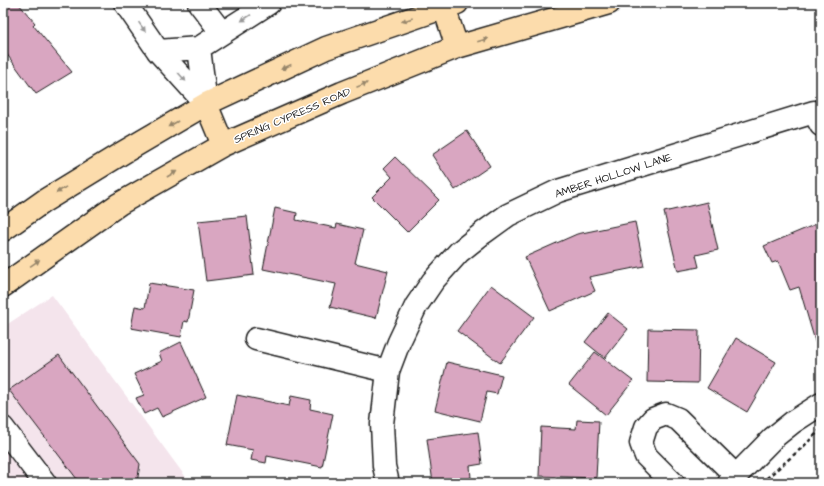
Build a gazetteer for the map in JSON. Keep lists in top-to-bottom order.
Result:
{
  "streets": {
    "main road": ["SPRING CYPRESS ROAD"],
    "street": ["AMBER HOLLOW LANE"]
  }
}
